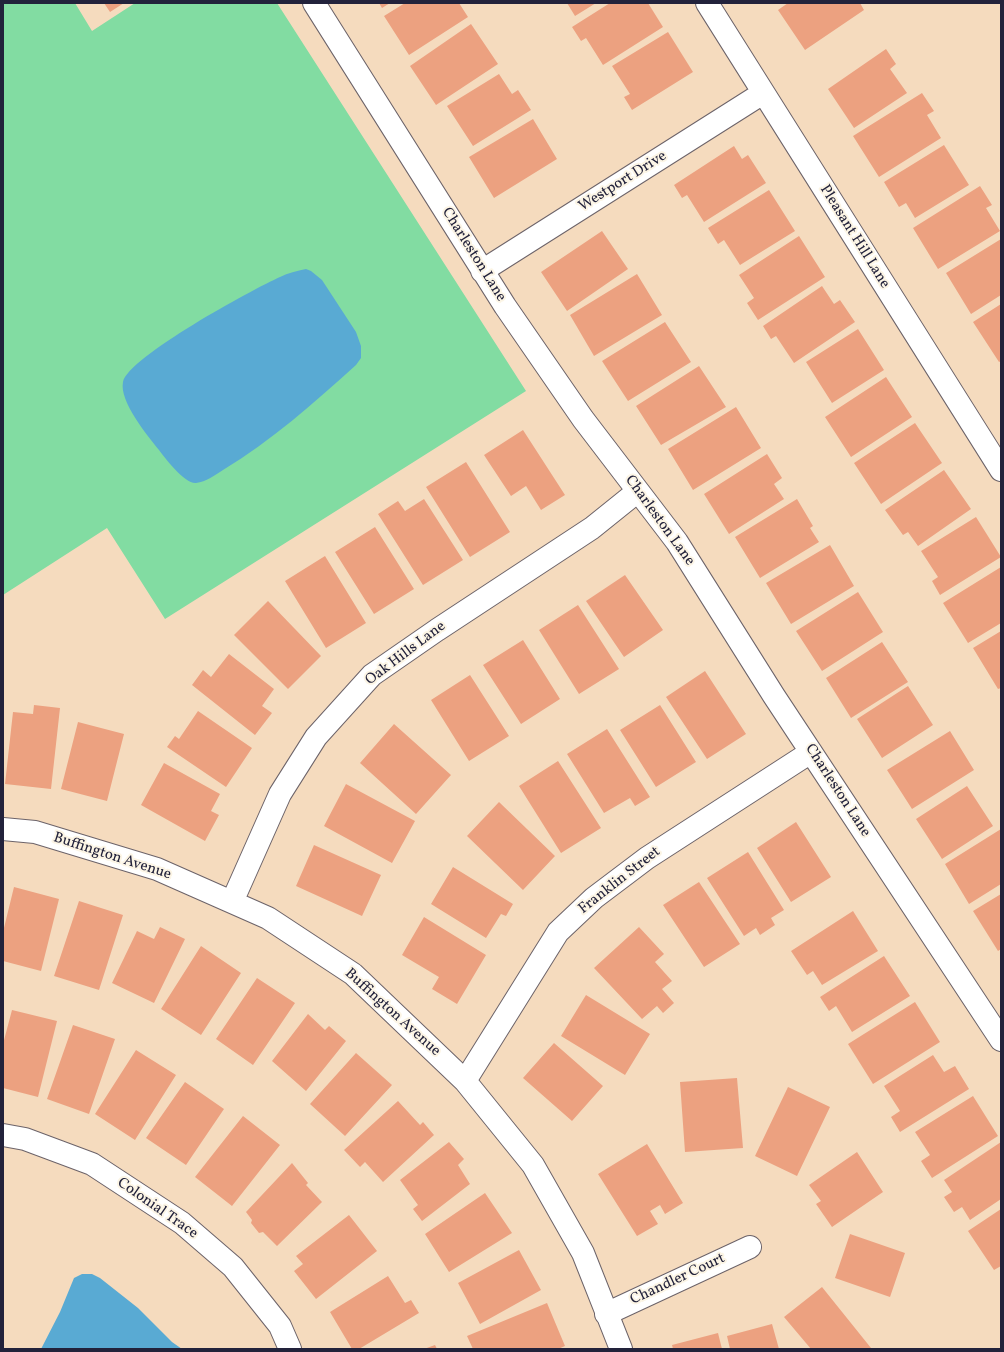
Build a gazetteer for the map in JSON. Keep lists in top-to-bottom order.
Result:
{
  "streets": {
    "street": [
      "Westport Drive",
      "Pleasant Hill Lane",
      "Charleston Lane",
      "Oak Hills Lane",
      "Buffington Avenue",
      "Franklin Street",
      "Colonial Trace",
      "Chandler Court"
    ]
  },
  "crossings": [
    ["Westport Drive", "Pleasant Hill Lane"],
    ["Westport Drive", "Charleston Lane"],
    ["Charleston Lane", "Oak Hills Lane"],
    ["Charleston Lane", "Franklin Street"],
    ["Oak Hills Lane", "Buffington Avenue"],
    ["Buffington Avenue", "Franklin Street"],
    ["Buffington Avenue", "Chandler Court"]
  ]
}
